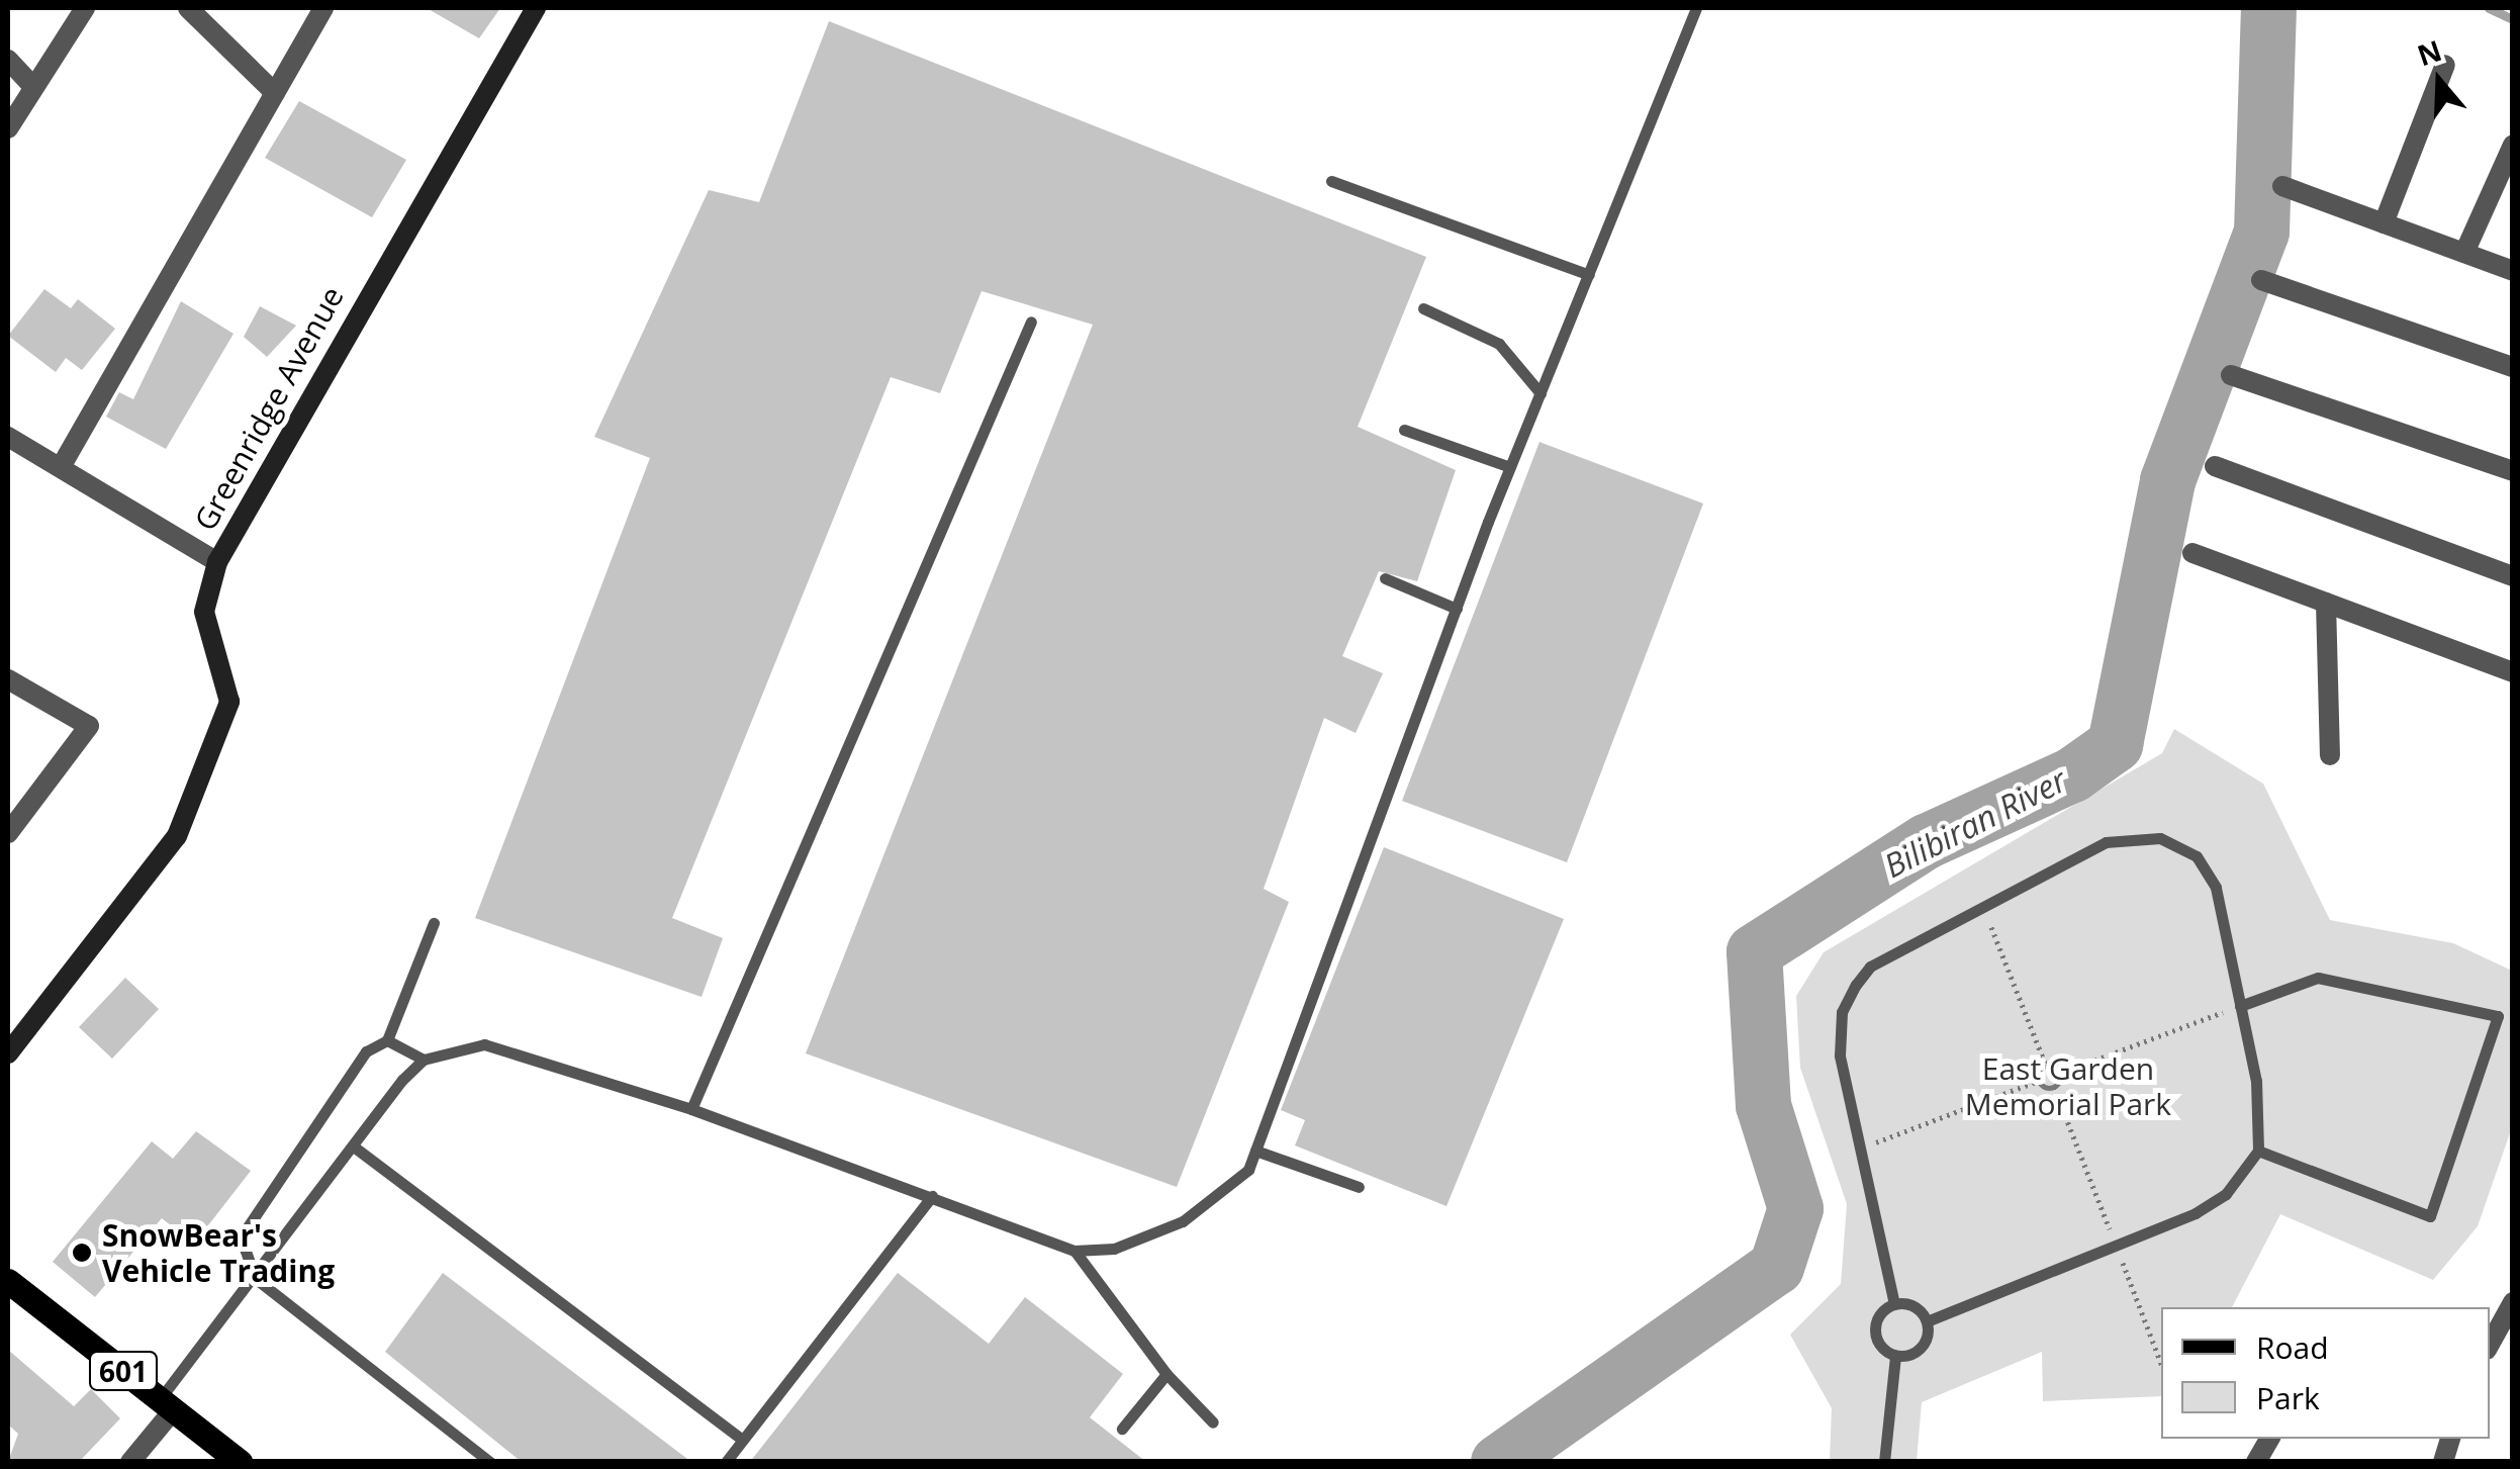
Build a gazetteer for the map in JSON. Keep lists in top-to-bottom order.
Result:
{
  "streets": {
    "main road": ["601"],
    "street": ["Greenridge Avenue"]
  },
  "water": ["Bilibiran River"],
  "parks": ["East Garden Memorial Park"],
  "places": ["SnowBear's Vehicle Trading"],
  "legend": ["Road", "Park"],
  "north": "top"
}
